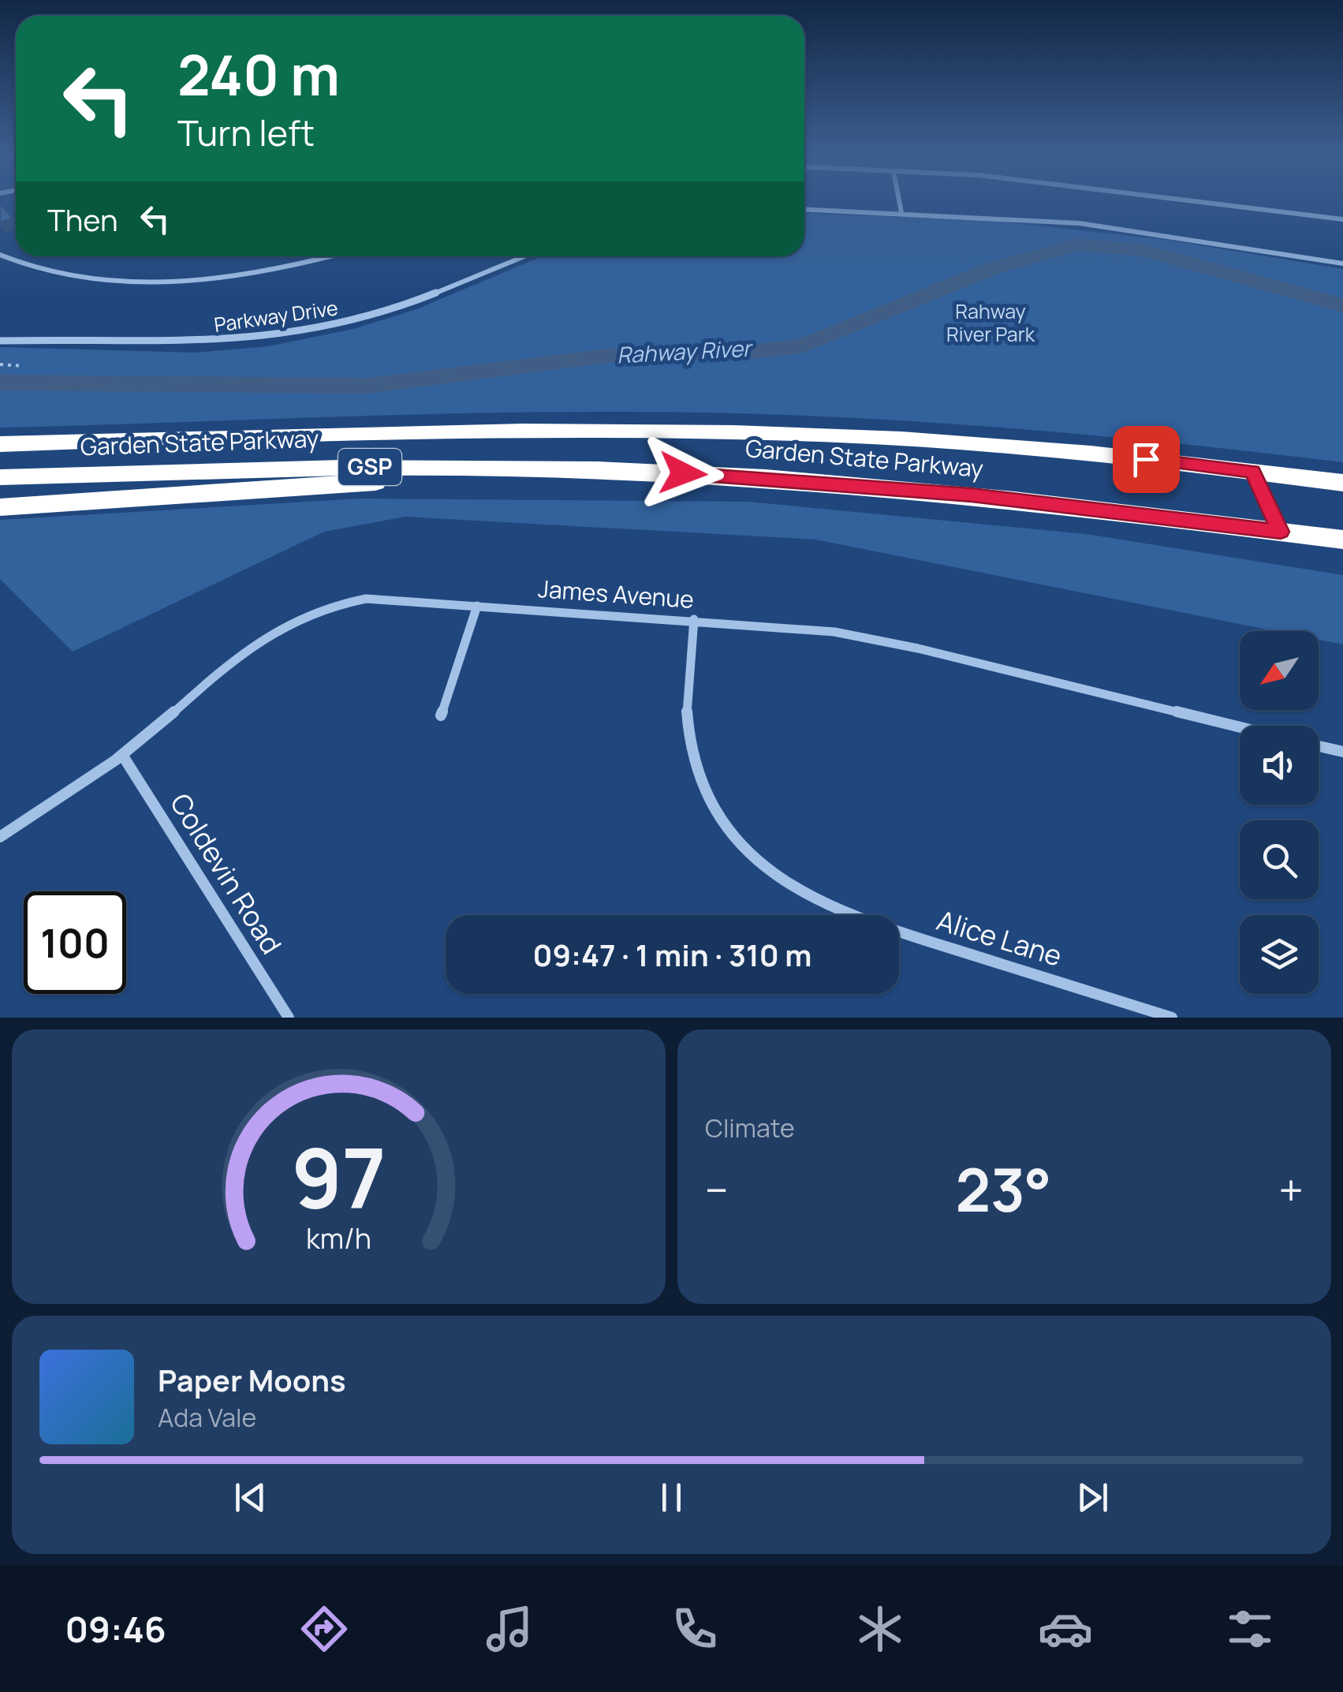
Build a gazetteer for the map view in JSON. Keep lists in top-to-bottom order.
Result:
{
  "streets": {
    "highway": ["Garden State Parkway", "GSP"],
    "street": [
      "Parkway Drive",
      "James Avenue",
      "Coldevin Road",
      "Alice Lane"
    ]
  },
  "crossings": [
    ["James Avenue", "Coldevin Road"],
    ["James Avenue", "Alice Lane"]
  ],
  "water": ["Rahway River"],
  "parks": ["Rahway River Park"],
  "north": "bottom left",
  "page": {
    "turn": ["240 m", "Turn left"],
    "then": "Then",
    "limit": "100",
    "trip": "09:47 · 1 min · 310 m",
    "tile": "Climate",
    "heat": ["−", "23°", "+"],
    "song": ["Paper Moons", "Ada Vale"],
    "tabs": "09:46",
    "gauge": ["97", "km/h"]
  }
}
